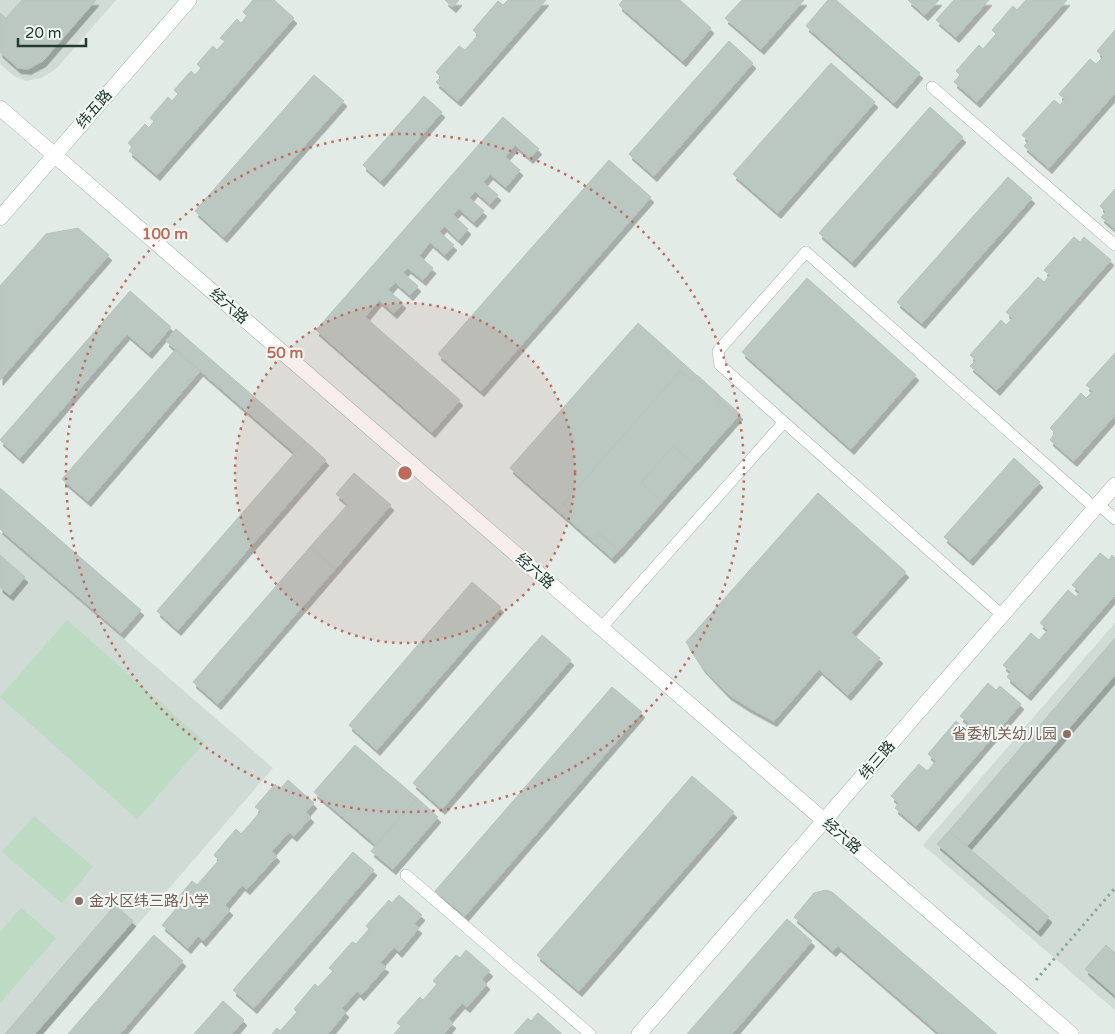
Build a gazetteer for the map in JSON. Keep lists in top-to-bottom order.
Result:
{
  "streets": {
    "street": ["纬五路", "经六路", "纬三路"]
  },
  "crossings": [
    ["纬五路", "经六路"],
    ["经六路", "纬三路"]
  ],
  "places": ["省委机关幼儿园", "金水区纬三路小学"],
  "scale_bar": "20 m",
  "rings": ["100 m", "50 m"]
}
